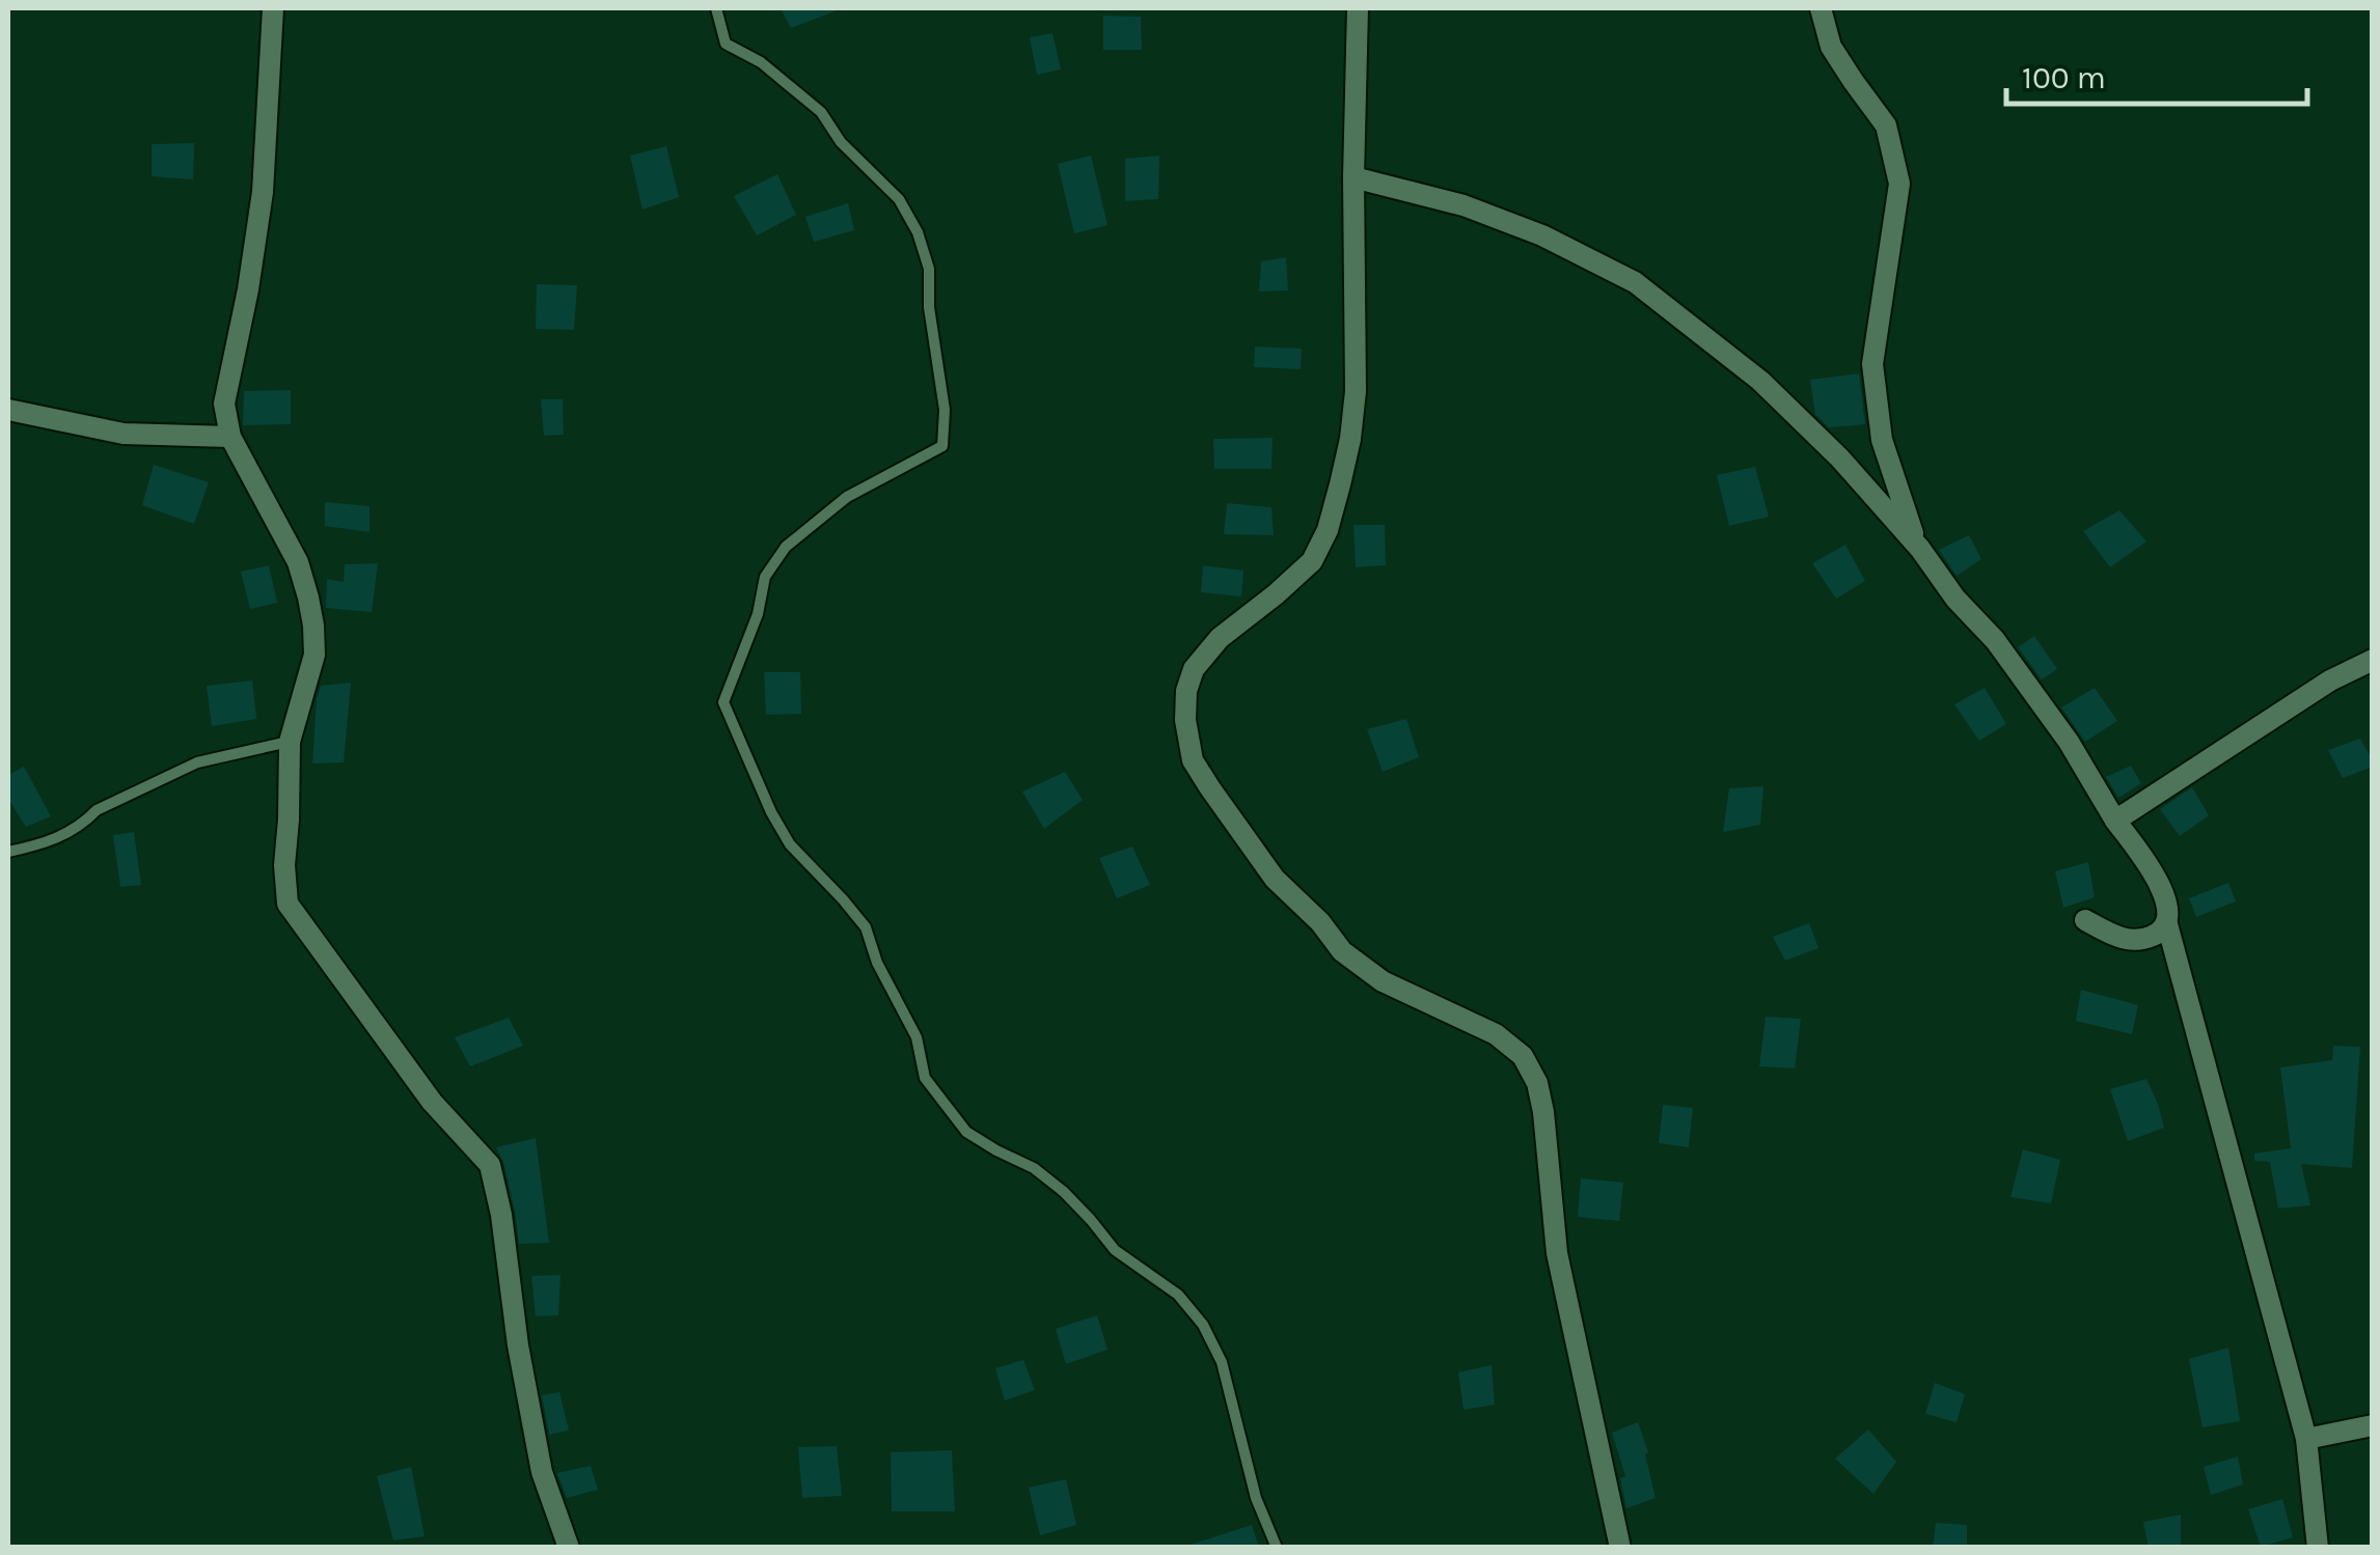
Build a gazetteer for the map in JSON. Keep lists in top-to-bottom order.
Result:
{
  "scale_bar": "100 m"
}
